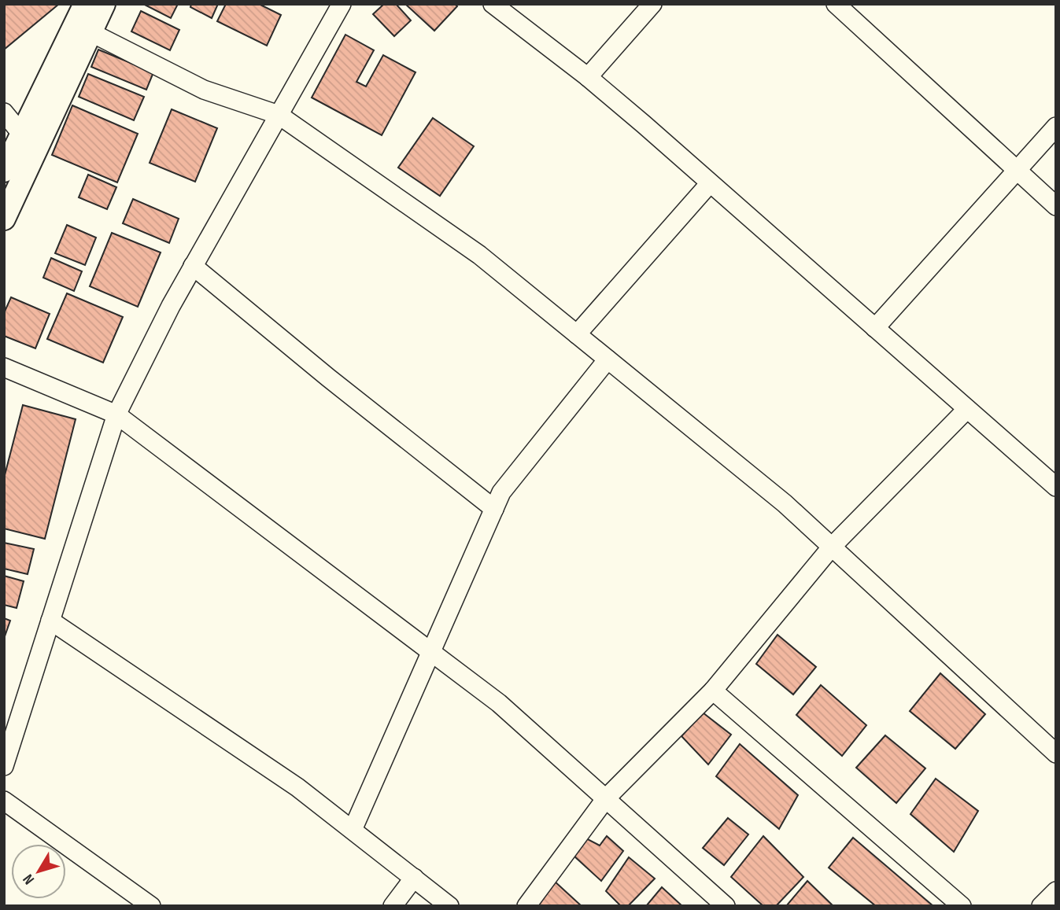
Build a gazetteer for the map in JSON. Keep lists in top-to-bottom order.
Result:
{
  "north": "bottom left"
}
